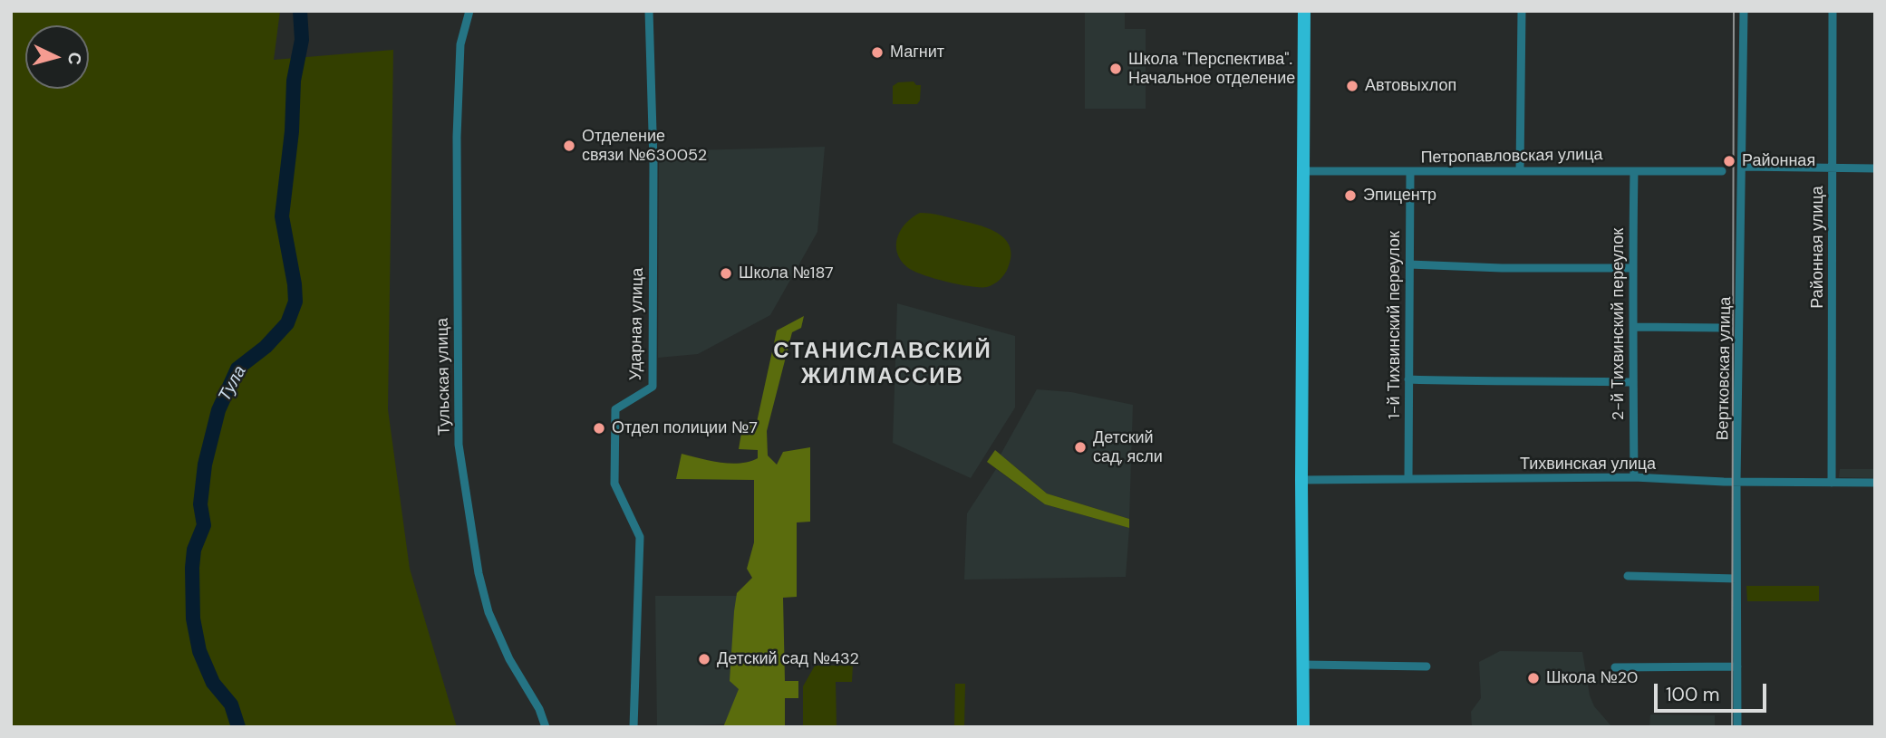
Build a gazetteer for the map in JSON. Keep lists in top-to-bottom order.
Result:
{
  "streets": {
    "street": [
      "Петропавловская улица",
      "Районная улица",
      "Ударная улица",
      "2-й Тихвинский переулок",
      "1-й Тихвинский переулок",
      "Вертковская улица",
      "Тульская улица",
      "Тихвинская улица"
    ]
  },
  "crossings": [
    ["Петропавловская улица", "2-й Тихвинский переулок"],
    ["Петропавловская улица", "1-й Тихвинский переулок"],
    ["Районная улица", "Тихвинская улица"],
    ["2-й Тихвинский переулок", "Тихвинская улица"],
    ["1-й Тихвинский переулок", "Тихвинская улица"],
    ["Вертковская улица", "Тихвинская улица"]
  ],
  "districts": ["СТАНИСЛАВСКИЙ ЖИЛМАССИВ"],
  "water": ["Тула"],
  "places": [
    "Магнит",
    "Школа \"Перспектива\". Начальное отделение",
    "Автовыхлоп",
    "Отделение связи №630052",
    "Районная",
    "Эпицентр",
    "Школа №187",
    "Отдел полиции №7",
    "Детский сад, ясли",
    "Детский сад №432",
    "Школа №20"
  ],
  "scale_bar": "100 m",
  "north": "right"
}
